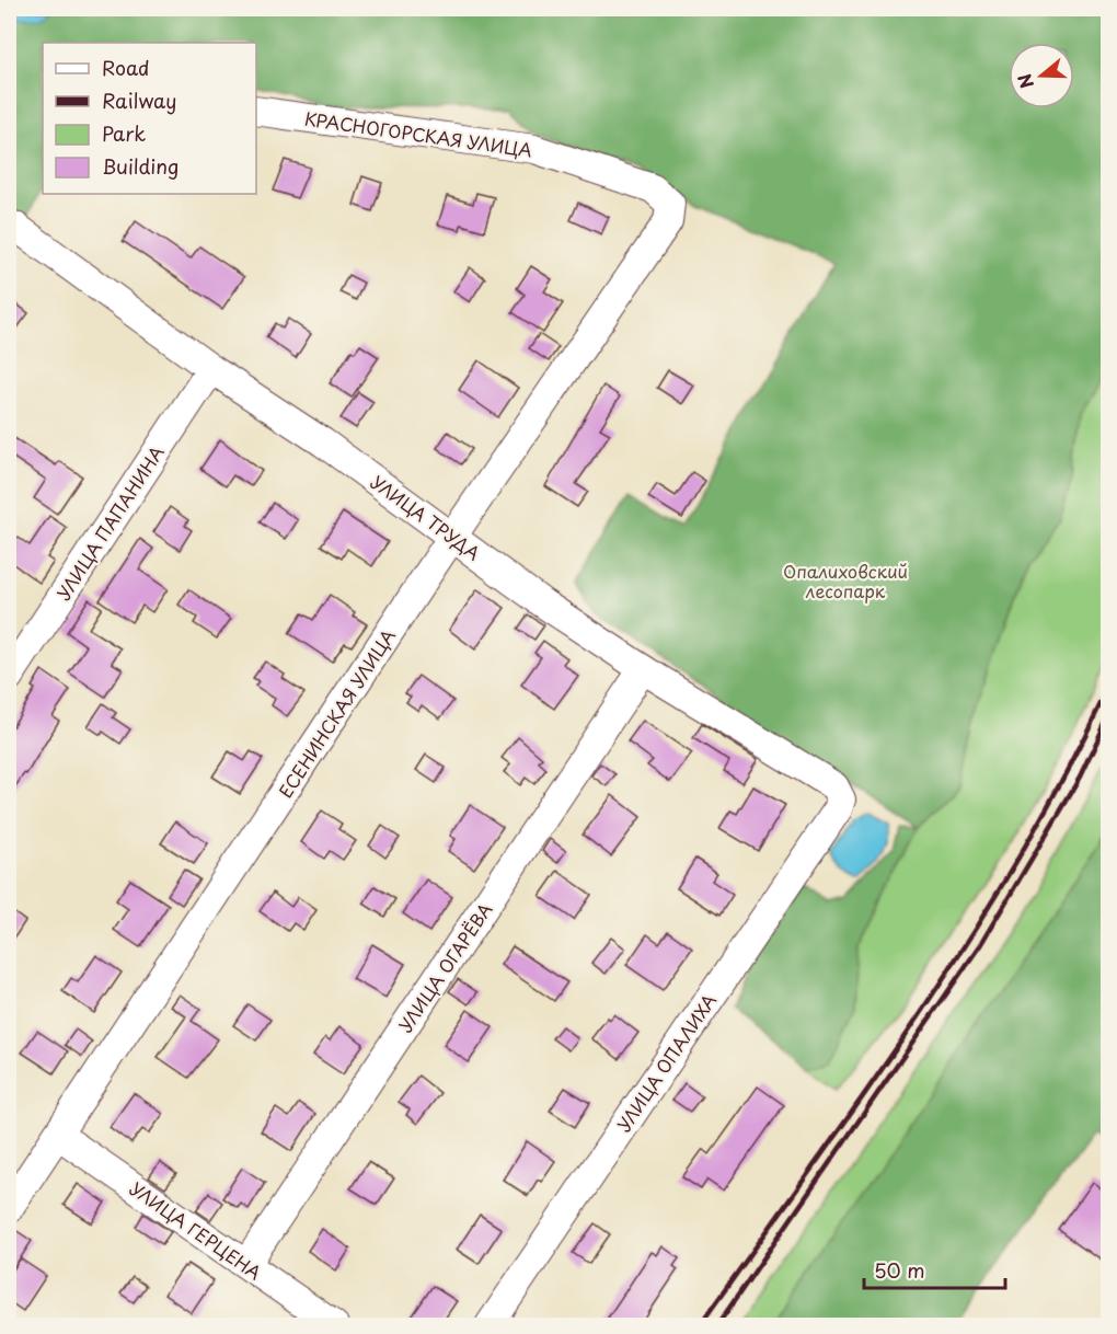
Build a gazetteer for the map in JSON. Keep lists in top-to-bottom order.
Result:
{
  "streets": {
    "street": [
      "КРАСНОГОРСКАЯ УЛИЦА",
      "УЛИЦА ТРУДА",
      "УЛИЦА ПАПАНИНА",
      "ЕСЕНИНСКАЯ УЛИЦА",
      "УЛИЦА ОГАРЁВА",
      "УЛИЦА ОПАЛИХА",
      "УЛИЦА ГЕРЦЕНА"
    ]
  },
  "crossings": [
    ["КРАСНОГОРСКАЯ УЛИЦА", "ЕСЕНИНСКАЯ УЛИЦА"],
    ["УЛИЦА ТРУДА", "УЛИЦА ПАПАНИНА"],
    ["УЛИЦА ТРУДА", "ЕСЕНИНСКАЯ УЛИЦА"],
    ["УЛИЦА ТРУДА", "УЛИЦА ОГАРЁВА"],
    ["УЛИЦА ТРУДА", "УЛИЦА ОПАЛИХА"],
    ["ЕСЕНИНСКАЯ УЛИЦА", "УЛИЦА ГЕРЦЕНА"],
    ["УЛИЦА ОГАРЁВА", "УЛИЦА ГЕРЦЕНА"]
  ],
  "parks": ["Опалиховский лесопарк"],
  "legend": [
    "Road",
    "Railway",
    "Park",
    "Building"
  ],
  "scale_bar": "50 m",
  "north": "left"
}
